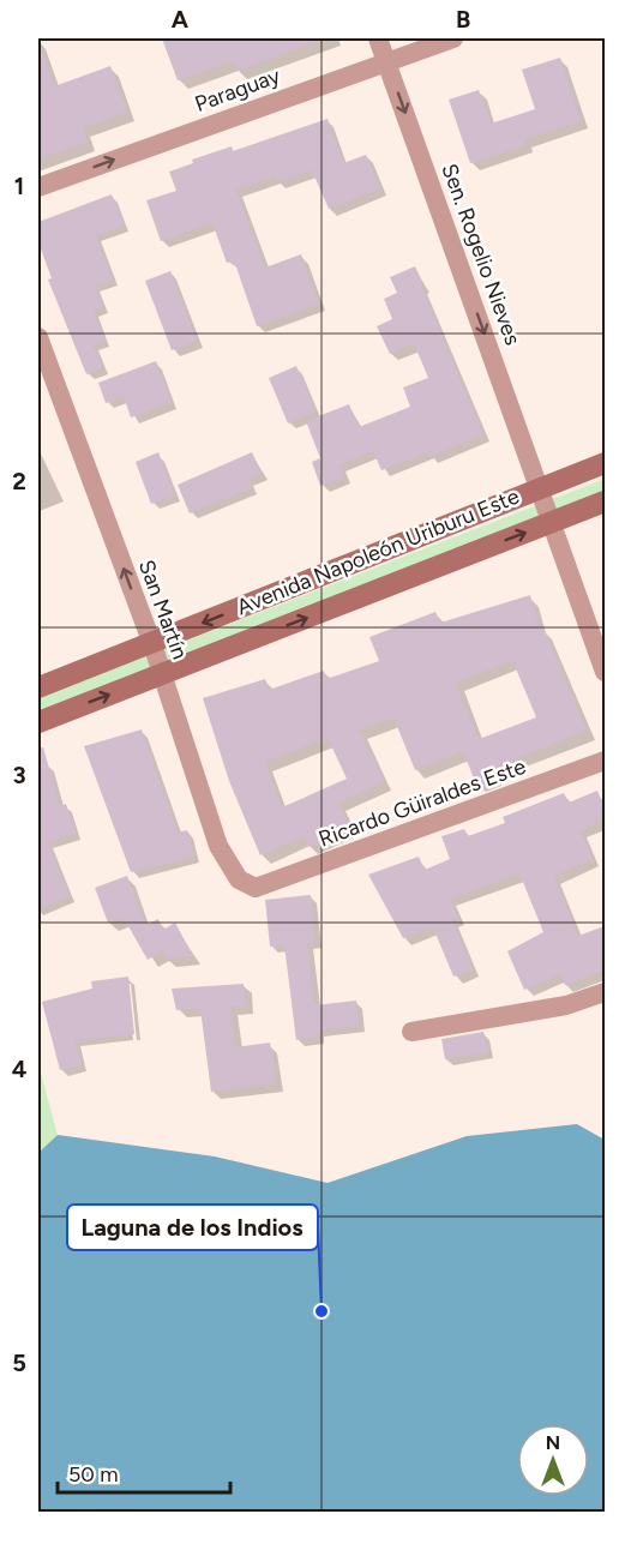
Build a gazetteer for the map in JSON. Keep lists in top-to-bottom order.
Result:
{
  "streets": {
    "main road": ["Avenida Napoleón Uriburu Este"],
    "street": [
      "Paraguay",
      "Sen. Rogelio Nieves",
      "San Martín",
      "Ricardo Güiraldes Este"
    ]
  },
  "crossings": [
    ["Paraguay", "Sen. Rogelio Nieves"],
    ["Sen. Rogelio Nieves", "Avenida Napoleón Uriburu Este"],
    ["Avenida Napoleón Uriburu Este", "San Martín"],
    ["San Martín", "Ricardo Güiraldes Este"]
  ],
  "one_way": ["Paraguay", "Sen. Rogelio Nieves", "San Martín"],
  "places": ["Laguna de los Indios"],
  "scale_bar": "50 m",
  "north": "top",
  "grid": {
    "columns": ["A", "B"],
    "rows": [
      "1",
      "2",
      "3",
      "4",
      "5"
    ]
  }
}
